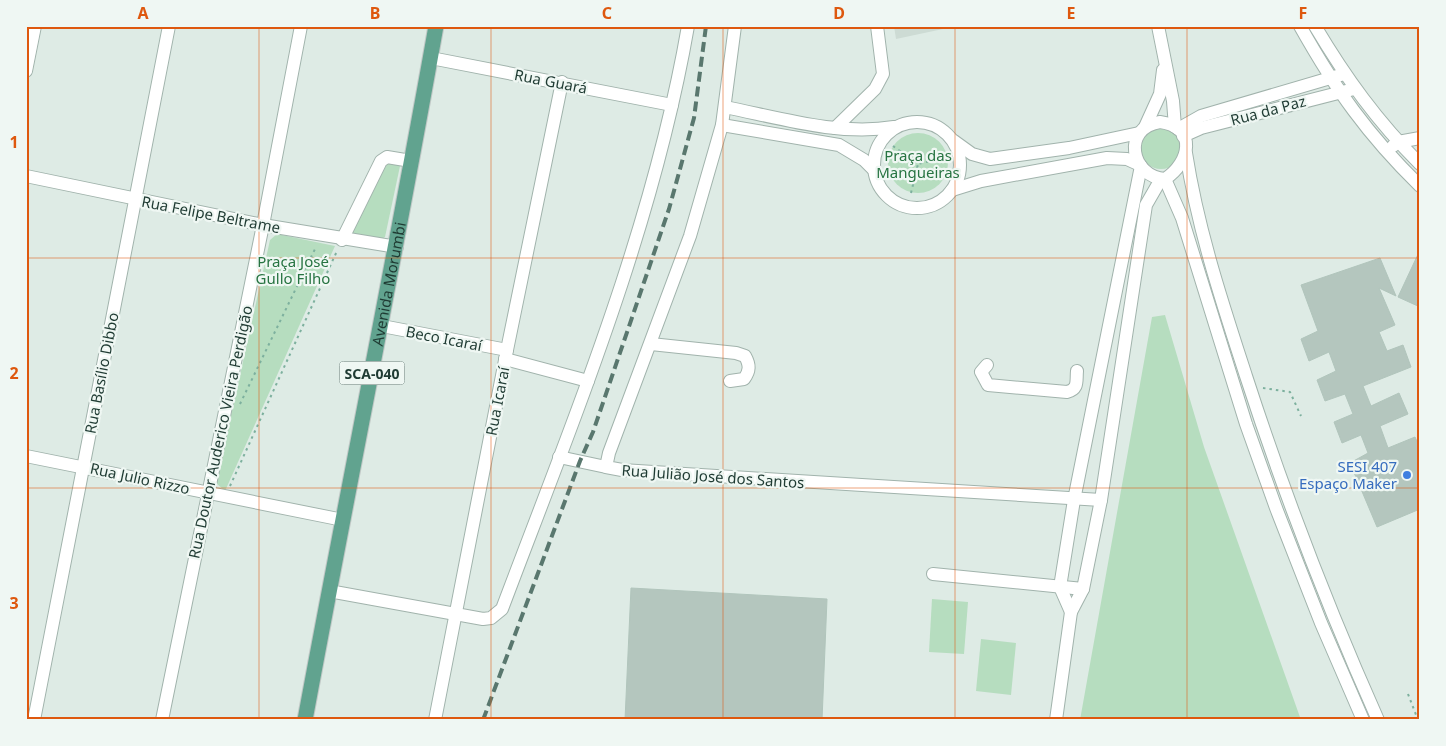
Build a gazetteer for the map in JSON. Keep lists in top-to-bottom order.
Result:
{
  "streets": {
    "main road": ["Avenida Morumbi", "SCA-040"],
    "street": [
      "Rua Guará",
      "Rua da Paz",
      "Rua Felipe Beltrame",
      "Beco Icaraí",
      "Rua Basílio Dibbo",
      "Rua Icaraí",
      "Rua Doutor Auderico Vieira Perdigão",
      "Rua Julião José dos Santos",
      "Rua Julio Rizzo"
    ]
  },
  "crossings": [
    ["Rua Guará", "Avenida Morumbi"],
    ["Rua Guará", "Rua Icaraí"],
    ["Rua Felipe Beltrame", "Avenida Morumbi"],
    ["Rua Felipe Beltrame", "Rua Basílio Dibbo"],
    ["Rua Felipe Beltrame", "Rua Doutor Auderico Vieira Perdigão"],
    ["Avenida Morumbi", "Beco Icaraí"],
    ["Avenida Morumbi", "Rua Julio Rizzo"],
    ["Beco Icaraí", "Rua Icaraí"],
    ["Rua Basílio Dibbo", "Rua Julio Rizzo"],
    ["Rua Doutor Auderico Vieira Perdigão", "Rua Julio Rizzo"]
  ],
  "parks": ["Praça das Mangueiras", "Praça José Gullo Filho"],
  "places": ["SESI 407 Espaço Maker"],
  "grid": {
    "columns": [
      "A",
      "B",
      "C",
      "D",
      "E",
      "F"
    ],
    "rows": ["1", "2", "3"]
  }
}
